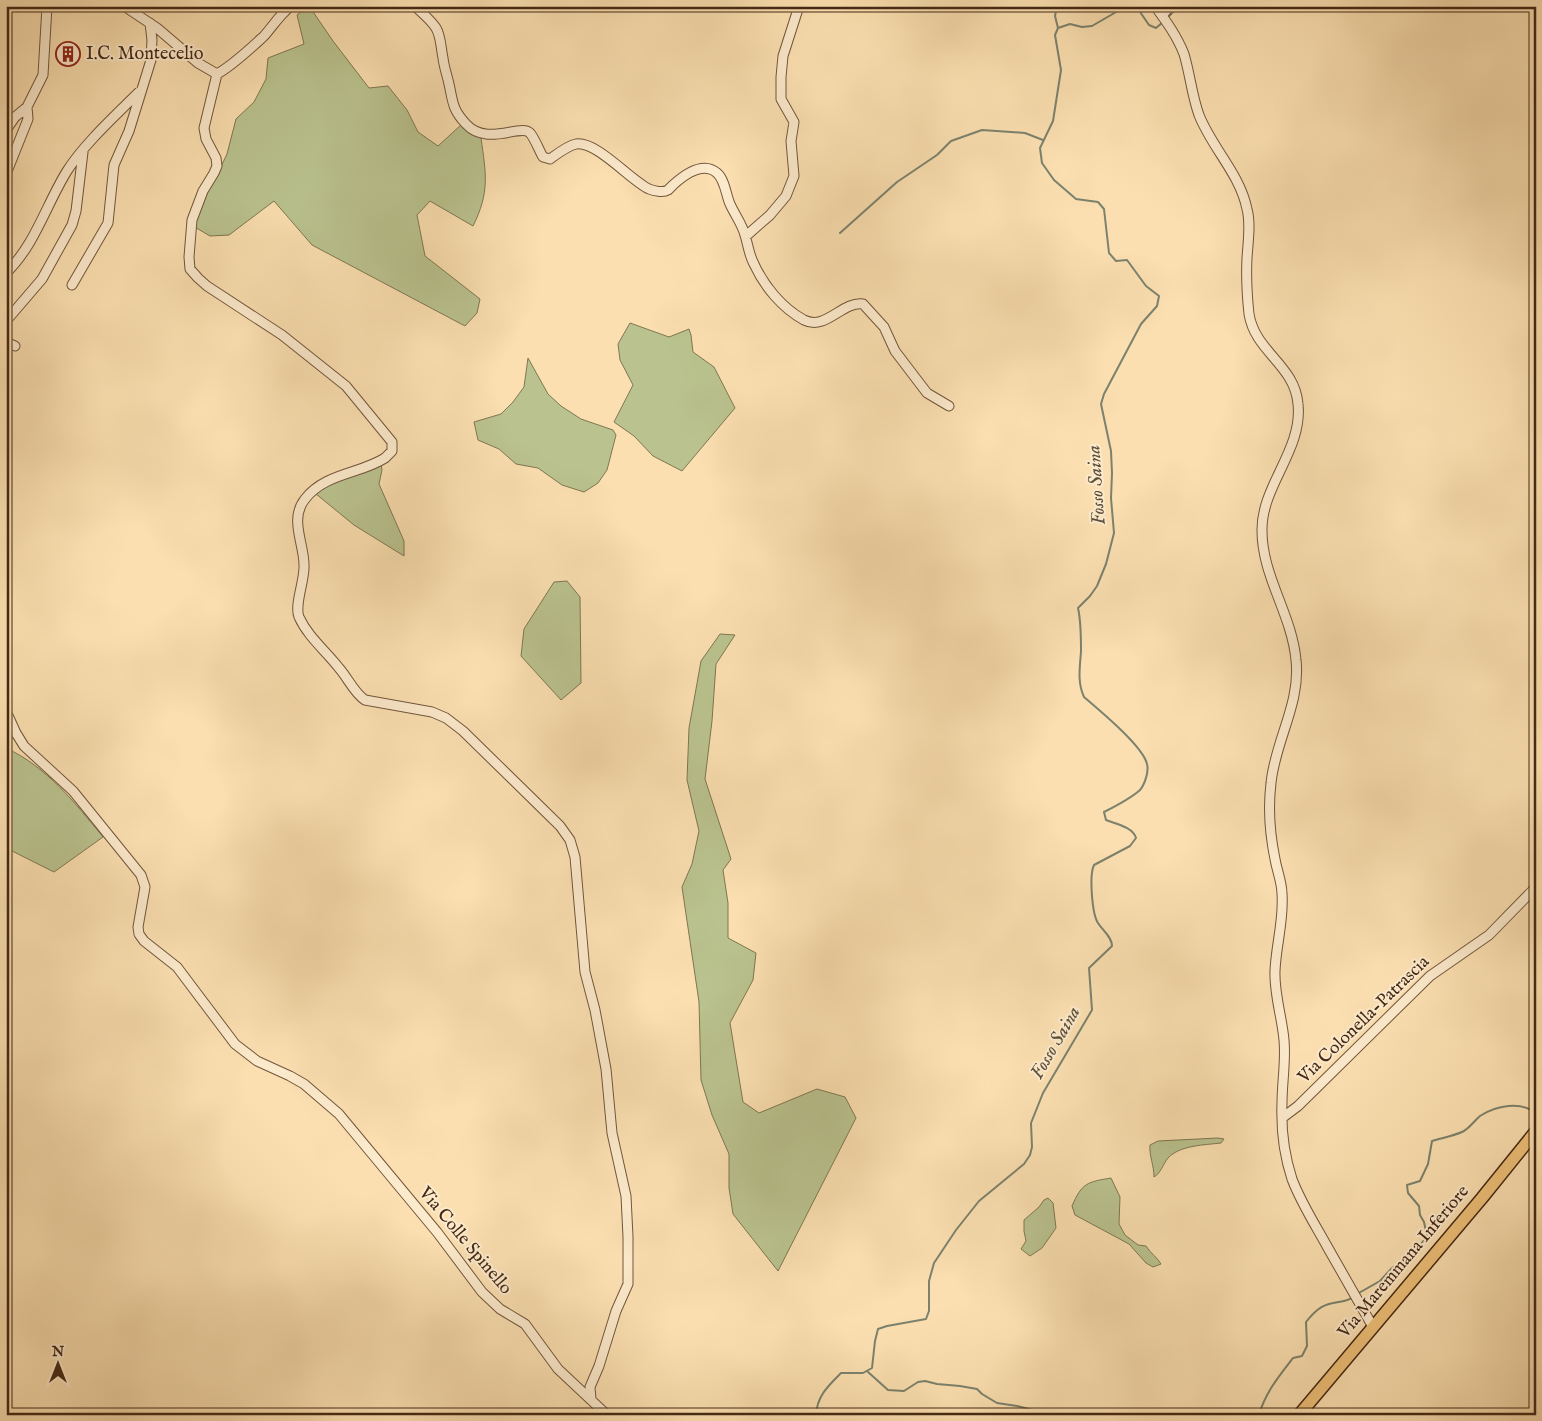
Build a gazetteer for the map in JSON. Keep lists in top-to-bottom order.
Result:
{
  "streets": {
    "main road": ["Via Maremmana Inferiore"],
    "street": ["Via Colonella-Patrascia", "Via Colle Spinello"]
  },
  "water": ["Fosso Saina"],
  "places": {
    "building": ["I.C. Montecelio"]
  },
  "north": "top"
}
